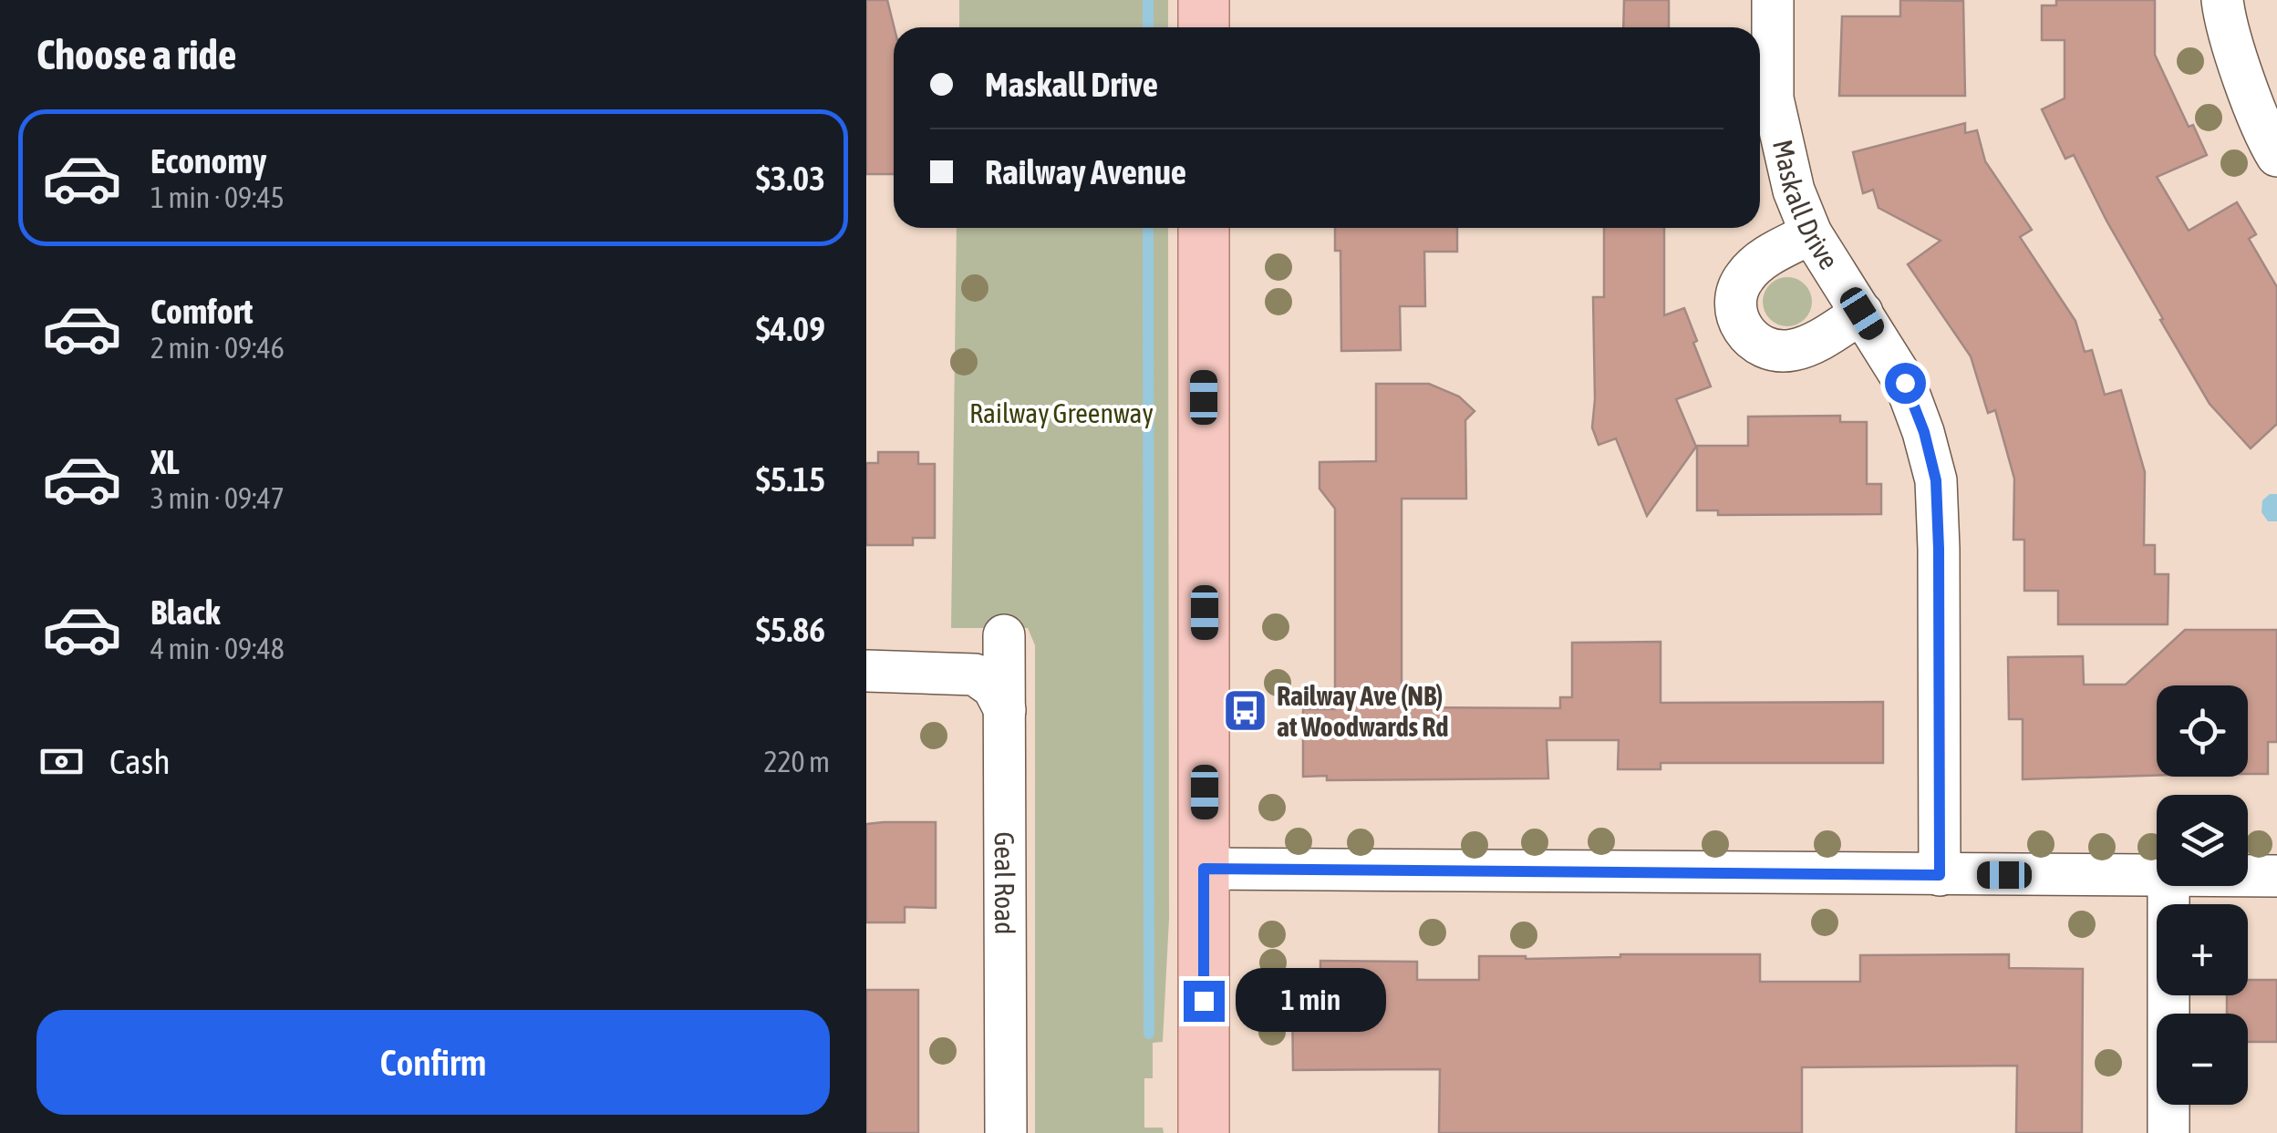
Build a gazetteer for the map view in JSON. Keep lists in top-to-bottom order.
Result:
{
  "streets": {
    "street": ["Maskall Drive", "Geal Road"]
  },
  "parks": ["Railway Greenway"],
  "places": {
    "bus stop": ["Railway Ave (NB) at Woodwards Rd"]
  },
  "page": {
    "heading": "Choose a ride",
    "banner": ["Maskall Drive", "Railway Avenue"],
    "list": [
      {
        "name": "Economy",
        "note": "1 min · 09:45",
        "value": "$3.03"
      },
      {
        "name": "Comfort",
        "note": "2 min · 09:46",
        "value": "$4.09"
      },
      {
        "name": "XL",
        "note": "3 min · 09:47",
        "value": "$5.15"
      },
      {
        "name": "Black",
        "note": "4 min · 09:48",
        "value": "$5.86"
      }
    ],
    "map_buttons": ["+", "−"],
    "pay": ["Cash", "220 m"],
    "bubble": "1 min",
    "buttons": "Confirm"
  }
}
